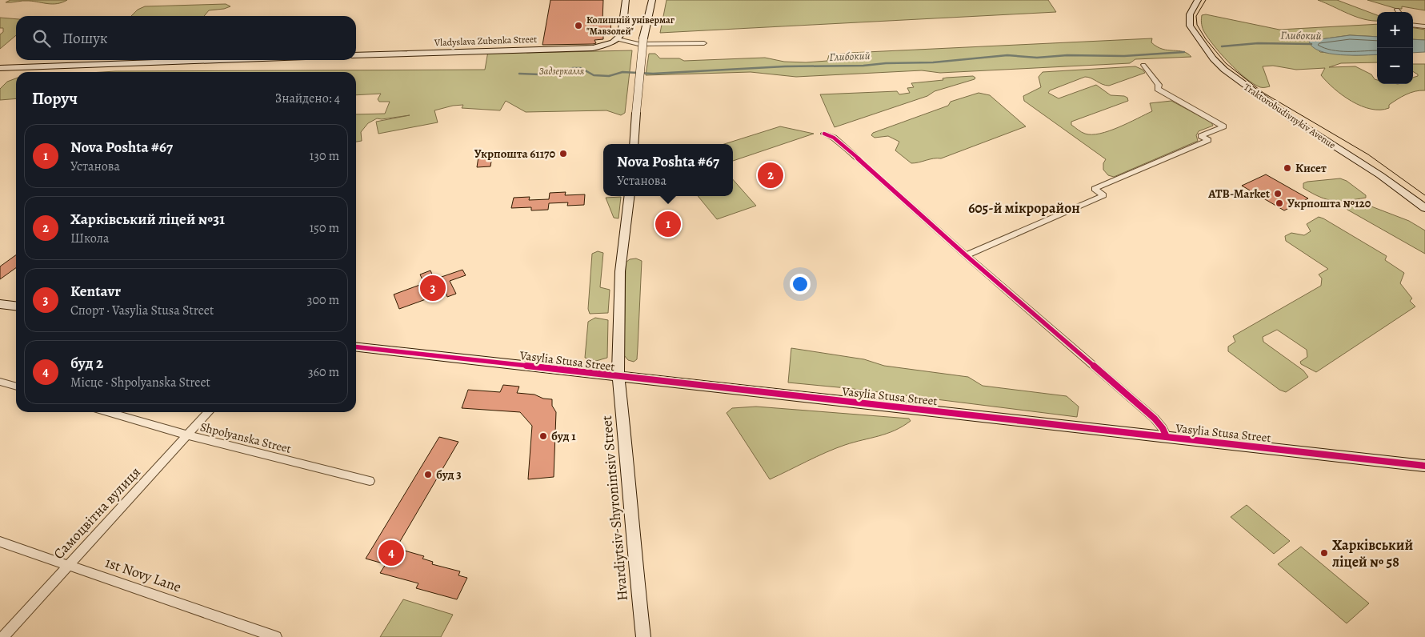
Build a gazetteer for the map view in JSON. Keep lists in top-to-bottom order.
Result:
{
  "streets": {
    "street": [
      "Vladyslava Zubenka Street",
      "Traktorobudivnykiv Avenue",
      "Vasylia Stusa Street",
      "Shpolyanska Street",
      "Hvardiytsiv-Shyronintsiv Street",
      "Самоцвітна вулиця",
      "1st Novy Lane"
    ]
  },
  "crossings": [
    ["Vasylia Stusa Street", "Hvardiytsiv-Shyronintsiv Street"],
    ["Shpolyanska Street", "Самоцвітна вулиця"],
    ["Самоцвітна вулиця", "1st Novy Lane"]
  ],
  "districts": ["605-й мікрорайон"],
  "water": ["Глибокий"],
  "parks": ["Задзеркалля"],
  "places": [
    "Колишній універмаг \"Мавзолей\"",
    "Укрпошта 61170",
    "Кисет",
    "ATB-Market",
    "Укрпошта №120",
    "буд 1",
    "буд 3",
    "Харківський ліцей № 58"
  ],
  "page": {
    "map_buttons": ["+", "−"],
    "search": "Пошук",
    "heading": ["Поруч", "Знайдено: 4"],
    "list": [
      {
        "mark": "1",
        "name": "Nova Poshta #67",
        "note": "Установа",
        "value": "130 m"
      },
      {
        "mark": "2",
        "name": "Харківський ліцей №31",
        "note": "Школа",
        "value": "150 m"
      },
      {
        "mark": "3",
        "name": "Kentavr",
        "note": "Спорт · Vasylia Stusa Street",
        "value": "300 m"
      },
      {
        "mark": "4",
        "name": "буд 2",
        "note": "Місце · Shpolyanska Street",
        "value": "360 m"
      }
    ],
    "popup": ["Nova Poshta #67", "Установа"],
    "pins": [
      "2",
      "1",
      "3",
      "4"
    ]
  }
}
